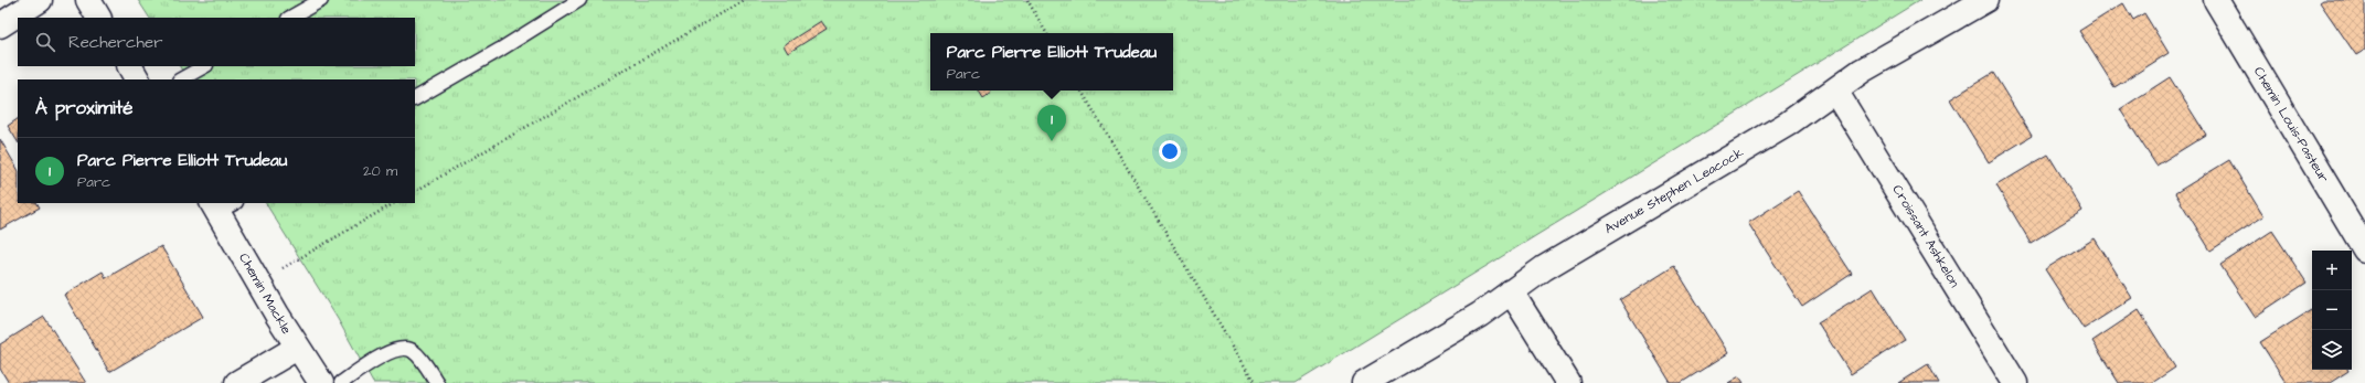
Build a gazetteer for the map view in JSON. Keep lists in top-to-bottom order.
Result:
{
  "streets": {
    "street": [
      "Chemin Louis-Pasteur",
      "Avenue Stephen Leacock",
      "Croissant Ashkelon",
      "Chemin Mackle"
    ]
  },
  "crossings": [
    ["Avenue Stephen Leacock", "Croissant Ashkelon"]
  ],
  "page": {
    "search": "Rechercher",
    "popup": ["Parc Pierre Elliott Trudeau", "Parc"],
    "heading": "À proximité",
    "pins": "1",
    "list": [
      {
        "mark": "1",
        "name": "Parc Pierre Elliott Trudeau",
        "note": "Parc",
        "value": "20 m"
      }
    ],
    "map_buttons": ["+", "−"]
  }
}
